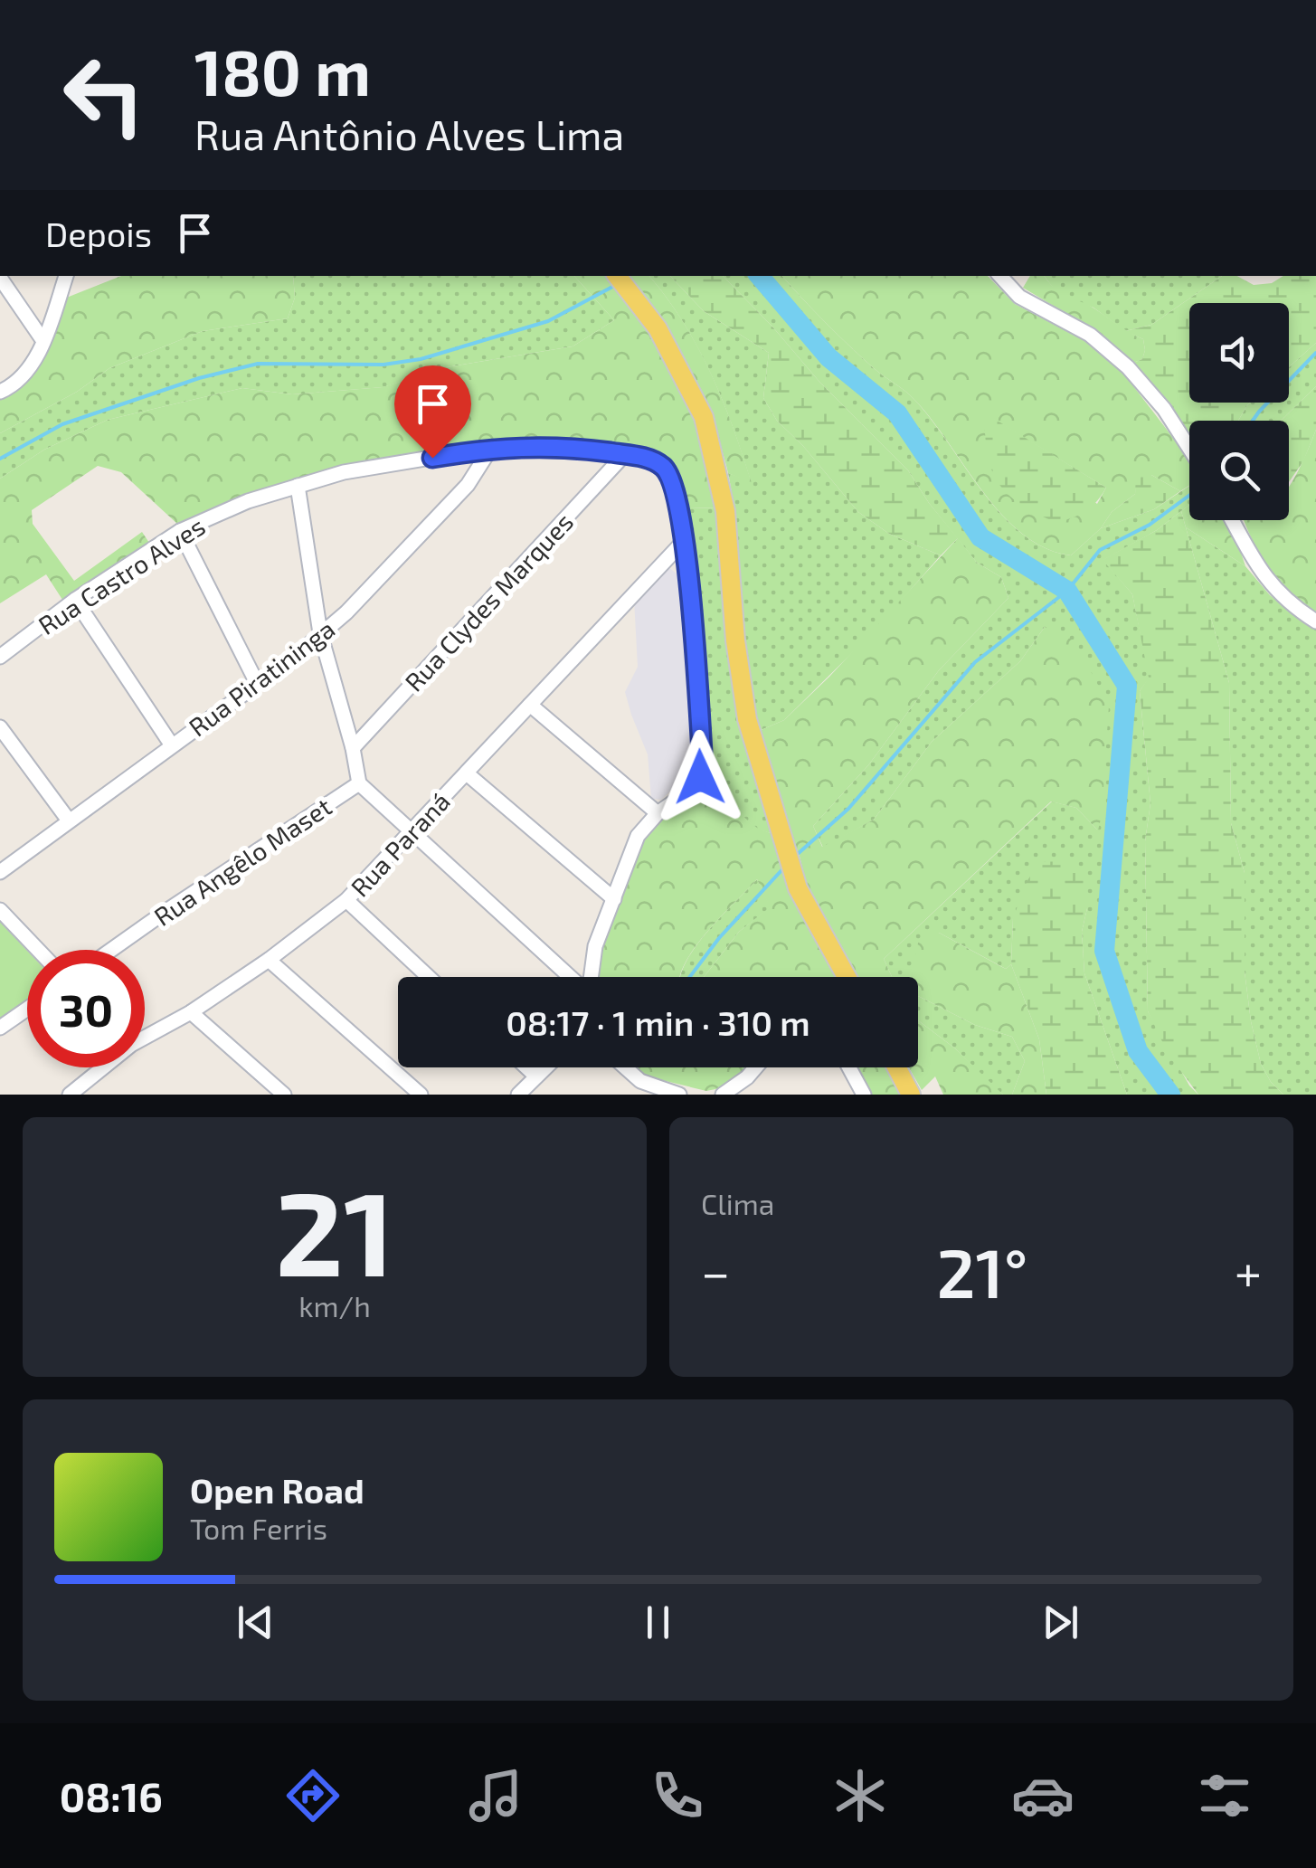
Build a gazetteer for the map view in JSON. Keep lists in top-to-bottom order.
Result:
{
  "streets": {
    "street": [
      "Rua Castro Alves",
      "Rua Clydes Marques",
      "Rua Piratininga",
      "Rua Paraná",
      "Rua Angêlo Maset"
    ]
  },
  "crossings": [
    ["Rua Castro Alves", "Rua Clydes Marques"],
    ["Rua Castro Alves", "Rua Piratininga"],
    ["Rua Castro Alves", "Rua Paraná"]
  ],
  "page": {
    "turn": ["180 m", "Rua Antônio Alves Lima"],
    "then": "Depois",
    "limit": "30",
    "trip": "08:17 · 1 min · 310 m",
    "tile": [
      ["21", "km/h"],
      "Clima"
    ],
    "heat": ["−", "21°", "+"],
    "song": ["Open Road", "Tom Ferris"],
    "tabs": "08:16"
  }
}
